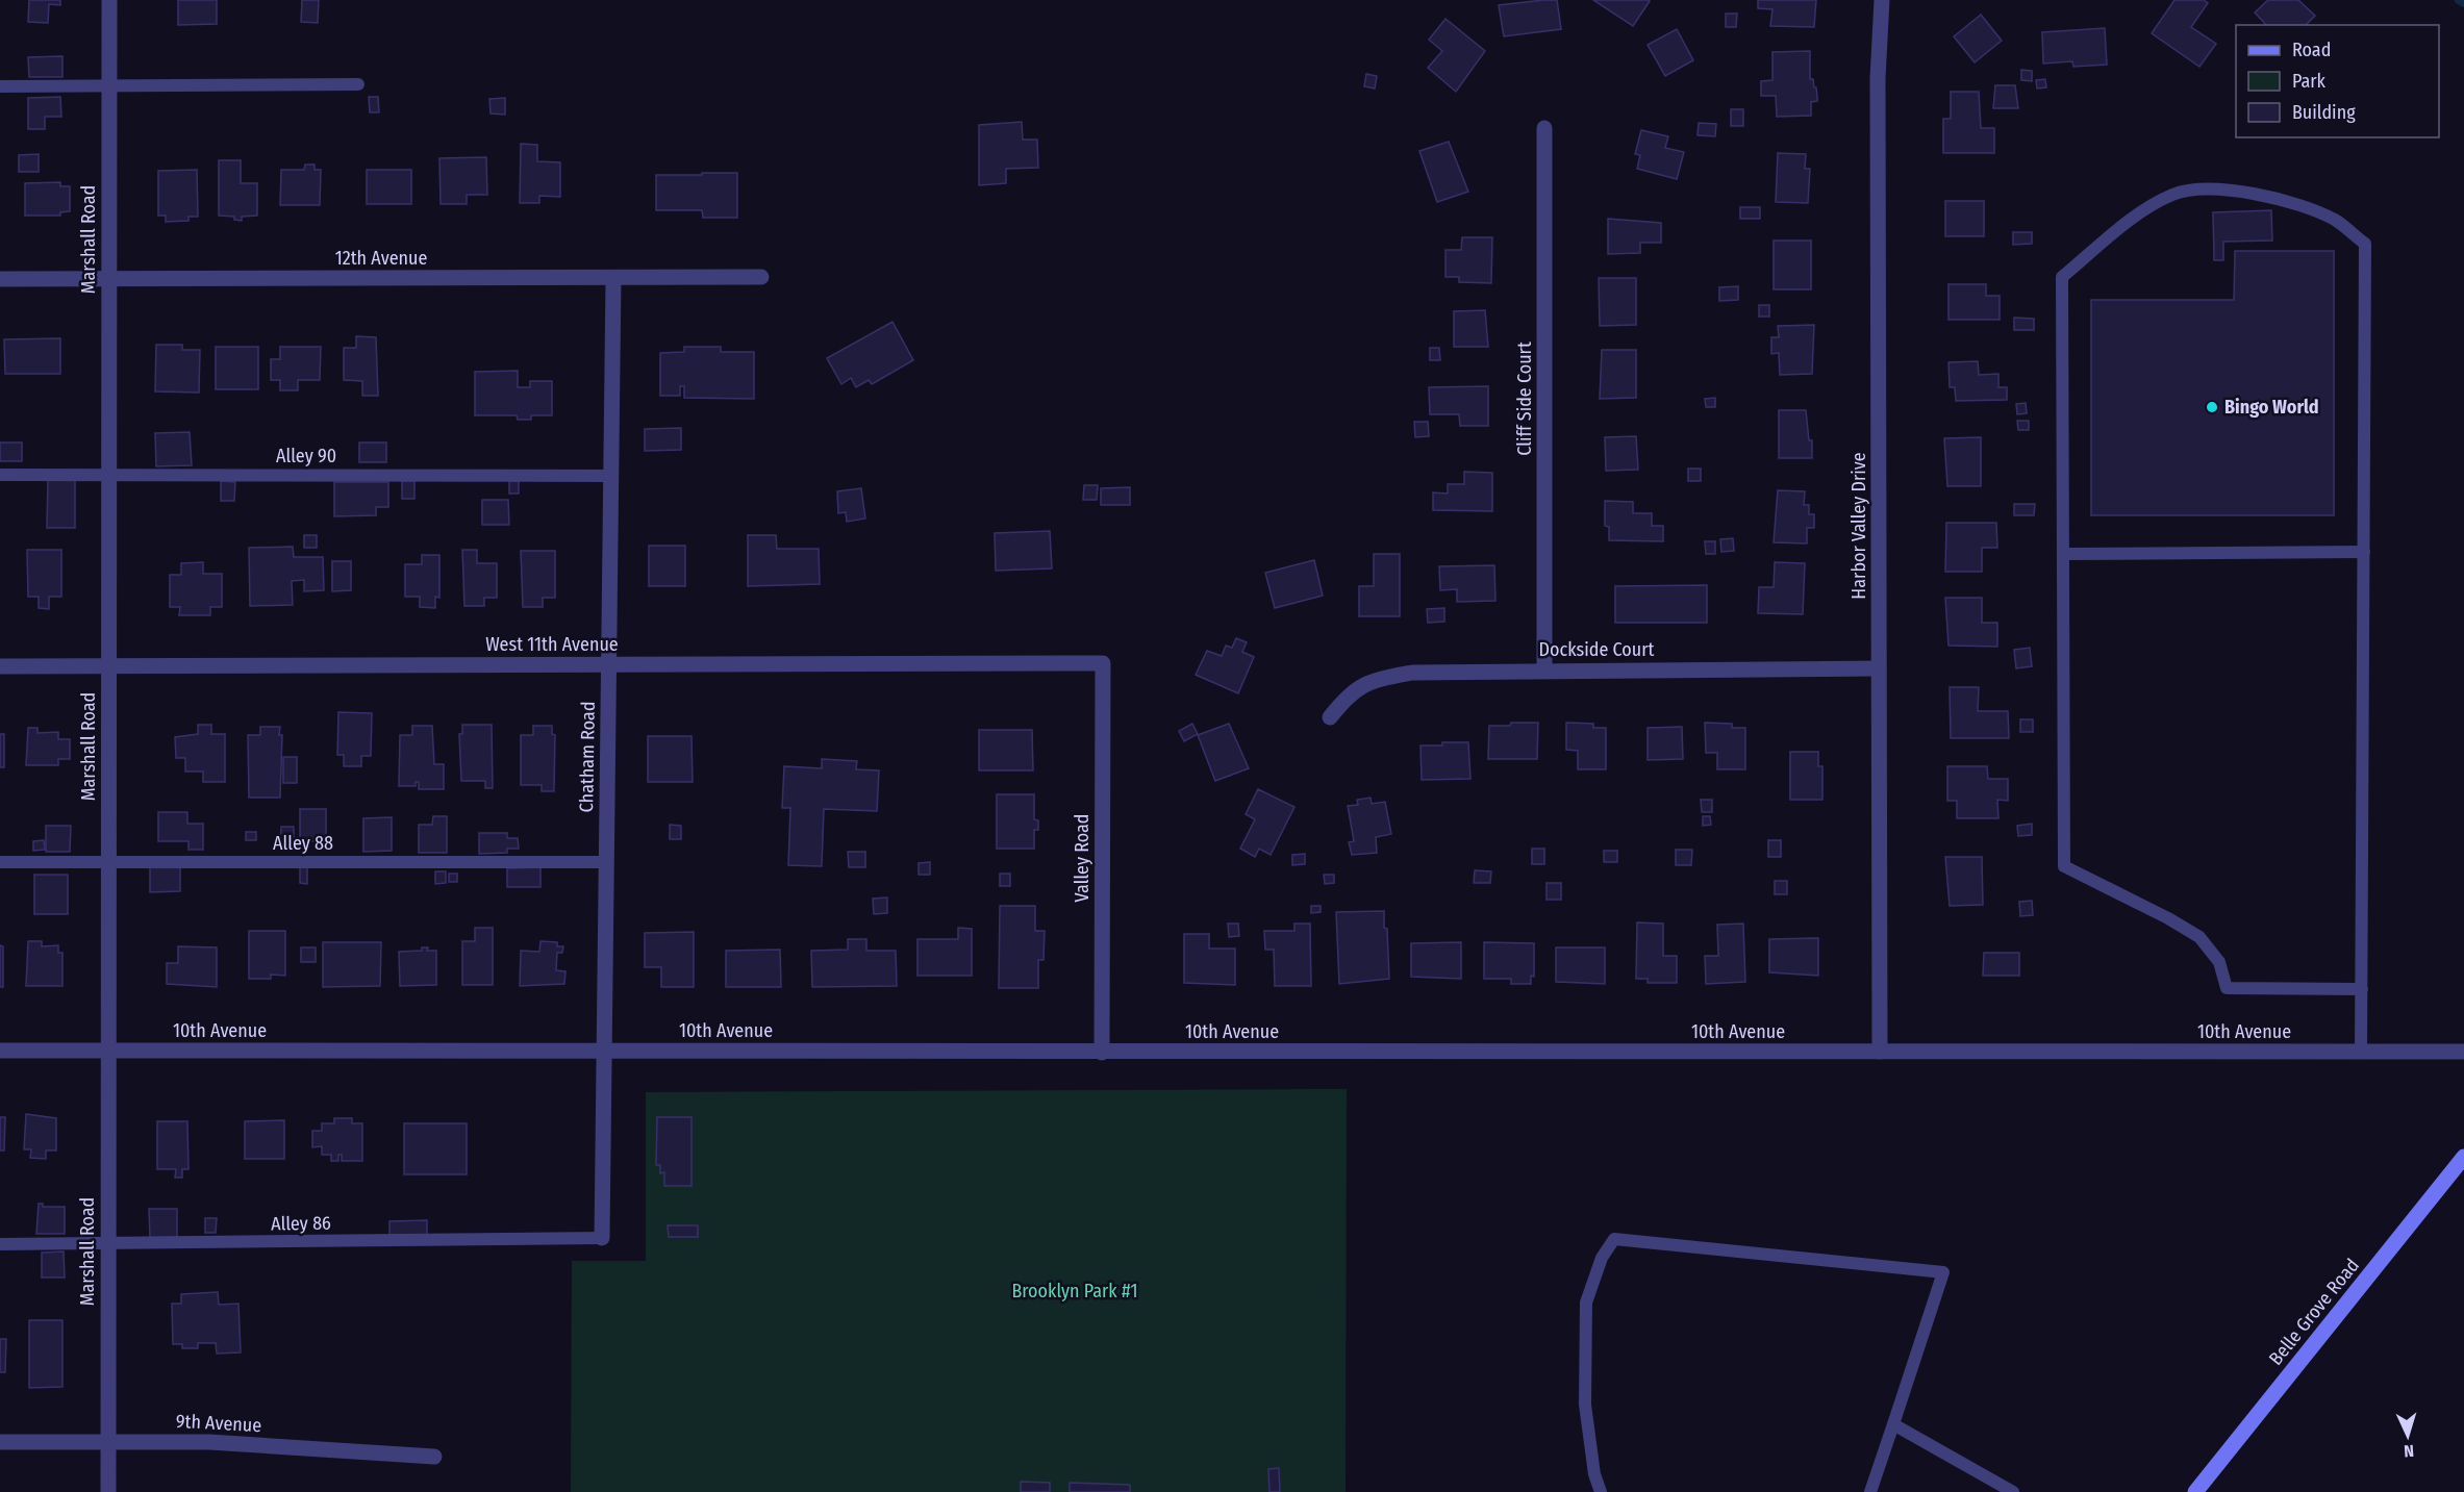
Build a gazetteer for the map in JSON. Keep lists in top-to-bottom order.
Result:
{
  "streets": {
    "main road": ["Belle Grove Road"],
    "street": [
      "Marshall Road",
      "12th Avenue",
      "Cliff Side Court",
      "Harbor Valley Drive",
      "West 11th Avenue",
      "Dockside Court",
      "Chatham Road",
      "Valley Road",
      "10th Avenue",
      "9th Avenue"
    ],
    "lane": ["Alley 90", "Alley 88", "Alley 86"]
  },
  "crossings": [
    ["Marshall Road", "12th Avenue"],
    ["Marshall Road", "Alley 90"],
    ["Marshall Road", "West 11th Avenue"],
    ["Marshall Road", "Alley 88"],
    ["Marshall Road", "10th Avenue"],
    ["Marshall Road", "Alley 86"],
    ["Marshall Road", "9th Avenue"],
    ["12th Avenue", "Chatham Road"],
    ["Cliff Side Court", "Dockside Court"],
    ["Alley 90", "Chatham Road"],
    ["Harbor Valley Drive", "Dockside Court"],
    ["Harbor Valley Drive", "10th Avenue"],
    ["West 11th Avenue", "Chatham Road"],
    ["West 11th Avenue", "Valley Road"],
    ["Chatham Road", "Alley 88"],
    ["Chatham Road", "10th Avenue"],
    ["Chatham Road", "Alley 86"],
    ["Valley Road", "10th Avenue"]
  ],
  "parks": ["Brooklyn Park #1"],
  "places": ["Bingo World"],
  "legend": ["Road", "Park", "Building"],
  "north": "bottom"
}
